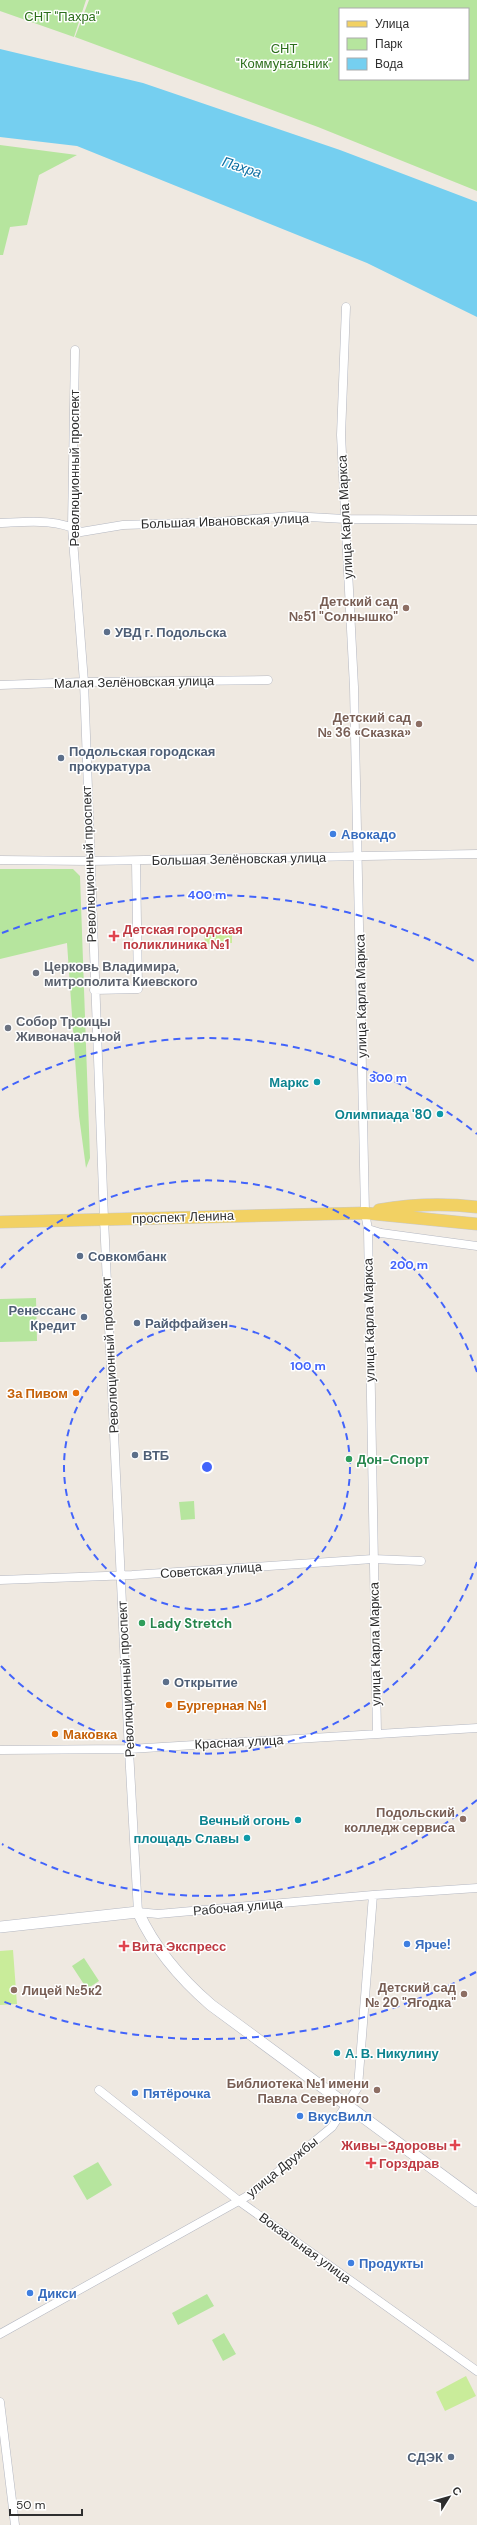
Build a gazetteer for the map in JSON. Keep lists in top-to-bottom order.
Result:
{
  "streets": {
    "main road": ["проспект Ленина"],
    "street": [
      "Революционный проспект",
      "улица Карла Маркса",
      "Большая Ивановская улица",
      "Малая Зелёновская улица",
      "Большая Зелёновская улица",
      "Советская улица",
      "Красная улица",
      "Рабочая улица",
      "улица Дружбы",
      "Вокзальная улица"
    ]
  },
  "crossings": [
    ["Революционный проспект", "Большая Ивановская улица"],
    ["Революционный проспект", "Малая Зелёновская улица"],
    ["Революционный проспект", "Большая Зелёновская улица"],
    ["Революционный проспект", "проспект Ленина"],
    ["Революционный проспект", "Советская улица"],
    ["Революционный проспект", "Красная улица"],
    ["Революционный проспект", "Рабочая улица"],
    ["Революционный проспект", "улица Дружбы"],
    ["улица Карла Маркса", "Большая Ивановская улица"],
    ["улица Карла Маркса", "Большая Зелёновская улица"],
    ["улица Карла Маркса", "проспект Ленина"],
    ["улица Карла Маркса", "Советская улица"],
    ["улица Карла Маркса", "Красная улица"],
    ["Рабочая улица", "улица Дружбы"],
    ["улица Дружбы", "Вокзальная улица"]
  ],
  "water": ["Пахра"],
  "parks": ["СНТ \"Пахра\"", "СНТ \"Коммунальник\""],
  "places": {
    "other": [
      "Детский сад №51 \"Солнышко\"",
      "УВД г. Подольска",
      "Детский сад № 36 «Сказка»",
      "Подольская городская прокуратура",
      "Авокадо",
      "Церковь Владимира, митрополита Киевского",
      "Собор Троицы Живоначальной",
      "Маркс",
      "Олимпиада '80",
      "Совкомбанк",
      "Ренессанс Кредит",
      "Райффайзен",
      "За Пивом",
      "ВТБ",
      "Дон-Спорт",
      "Lady Stretch",
      "Открытие",
      "Бургерная №1",
      "Маковка",
      "Подольский колледж сервиса",
      "Вечный огонь",
      "площадь Славы",
      "Ярче!",
      "Лицей №5к2",
      "Детский сад № 20 \"Ягодка\"",
      "А. В. Никулину",
      "Библиотека №1 имени Павла Северного",
      "Пятёрочка",
      "ВкусВилл",
      "Продукты",
      "Дикси",
      "СДЭК"
    ],
    "health": [
      "Детская городская поликлиника №1",
      "Вита Экспресс",
      "Живы-Здоровы",
      "Горздрав"
    ]
  },
  "legend": ["Улица", "Парк", "Вода"],
  "scale_bar": "50 m",
  "north": "top right",
  "rings": [
    "400 m",
    "300 m",
    "200 m",
    "100 m"
  ]
}
